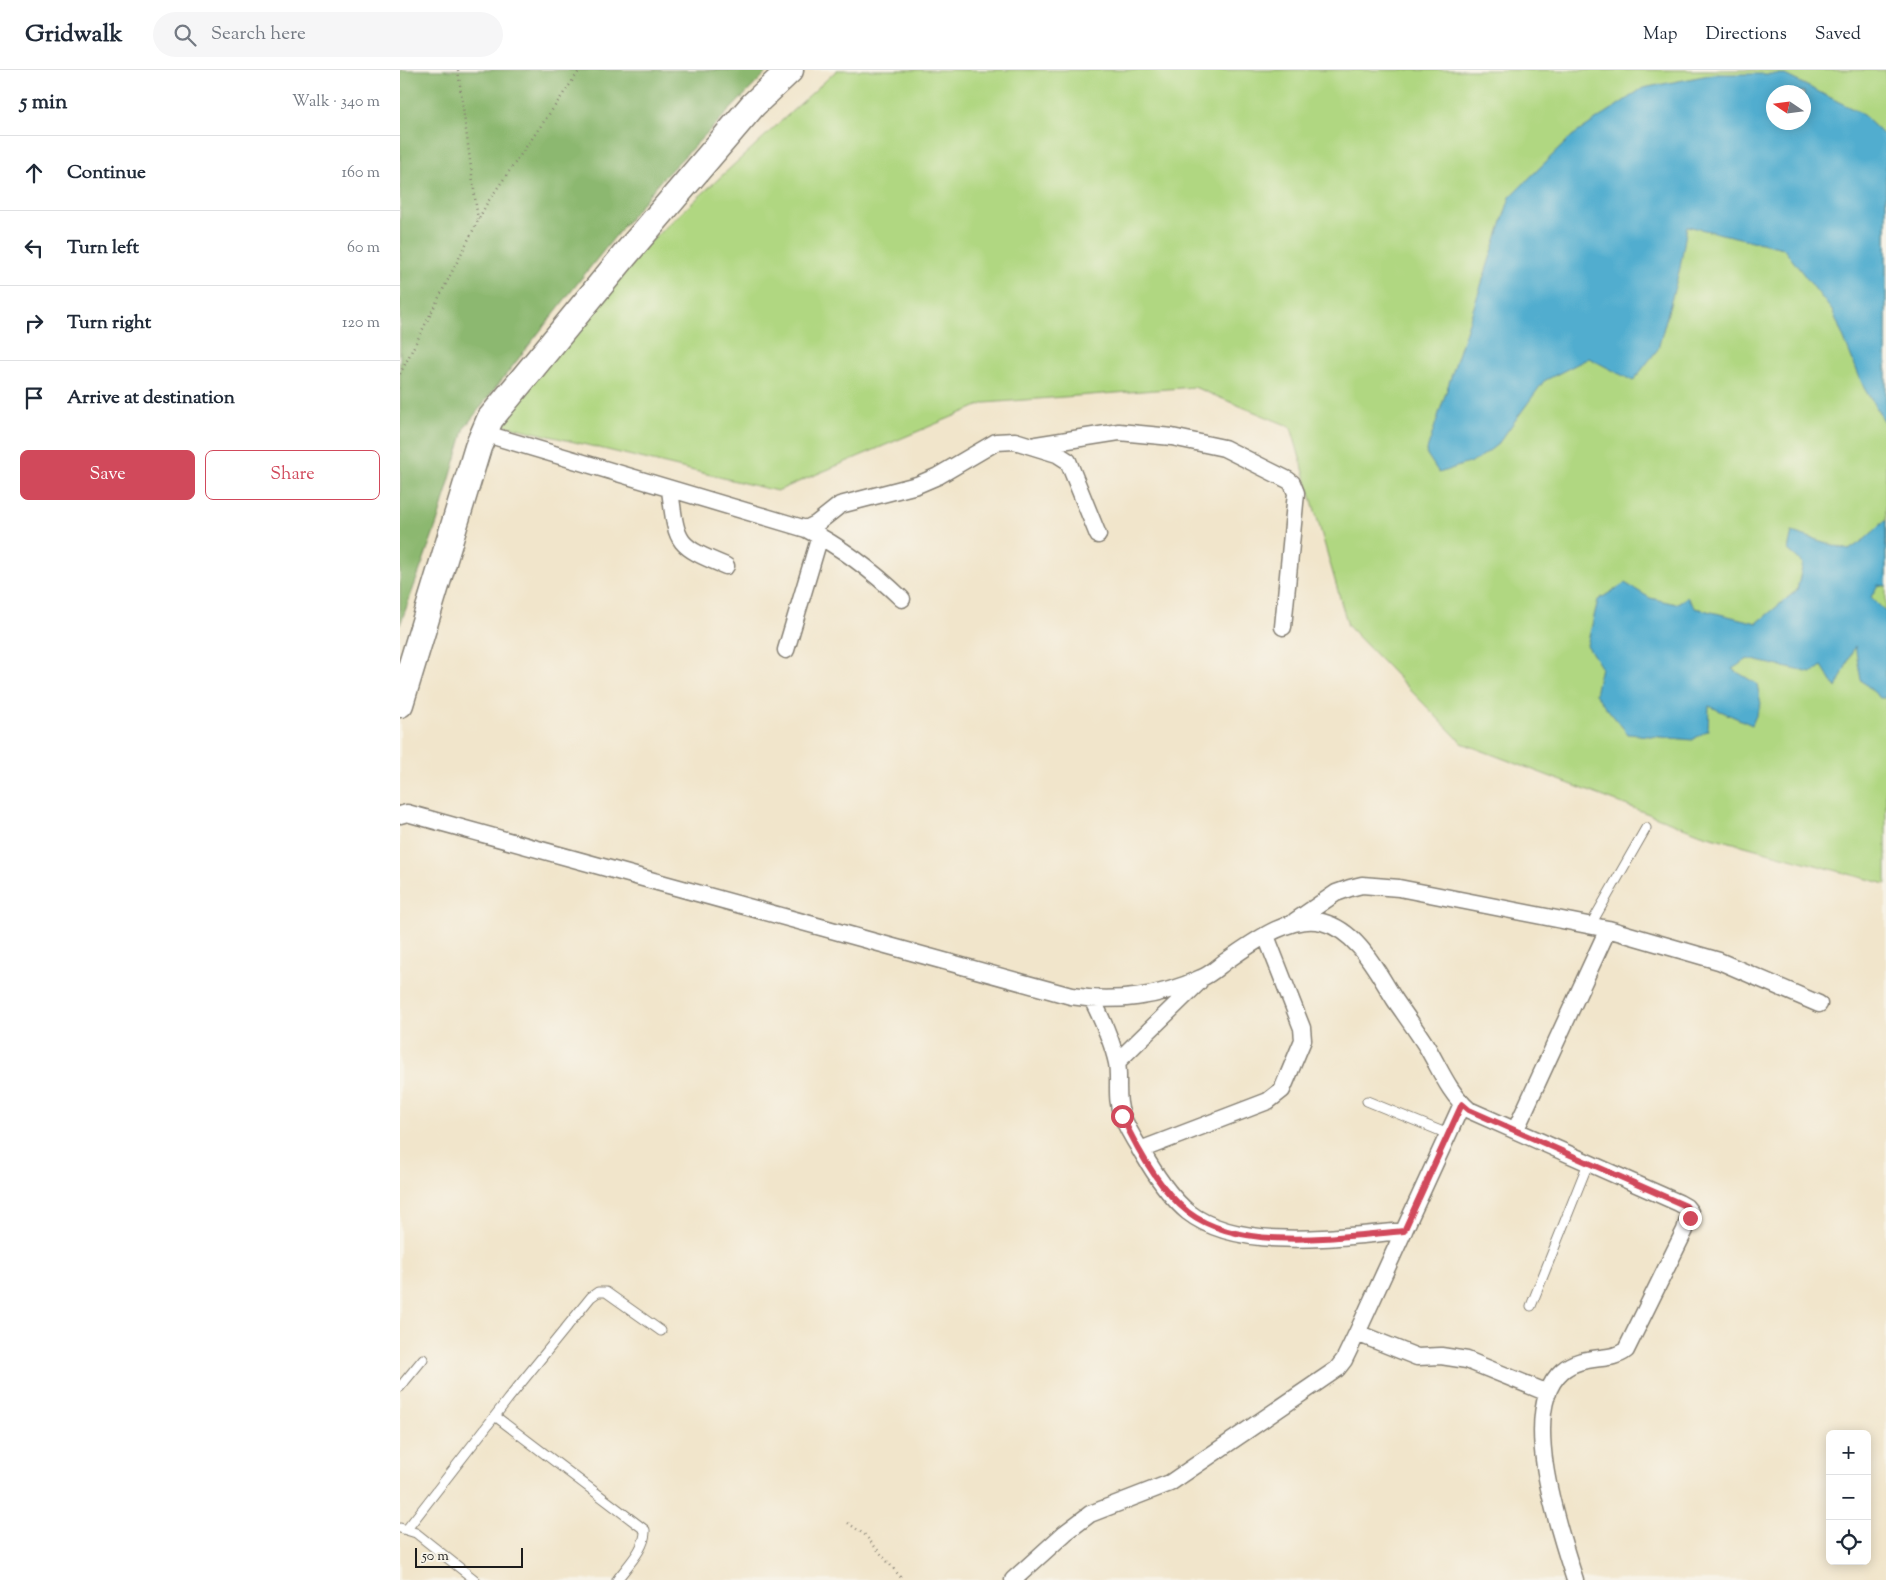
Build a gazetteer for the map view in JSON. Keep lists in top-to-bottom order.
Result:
{
  "scale_bar": "50 m",
  "north": "left",
  "page": {
    "header": "Gridwalk",
    "search": "Search here",
    "nav": ["Map", "Directions", "Saved"],
    "heading": ["5 min", "Walk · 340 m"],
    "list": [
      ["Continue", "160 m"],
      ["Turn left", "60 m"],
      ["Turn right", "120 m"],
      "Arrive at destination"
    ],
    "buttons": ["Save", "Share"],
    "map_buttons": ["+", "−"],
    "scale": "50 m"
  }
}
